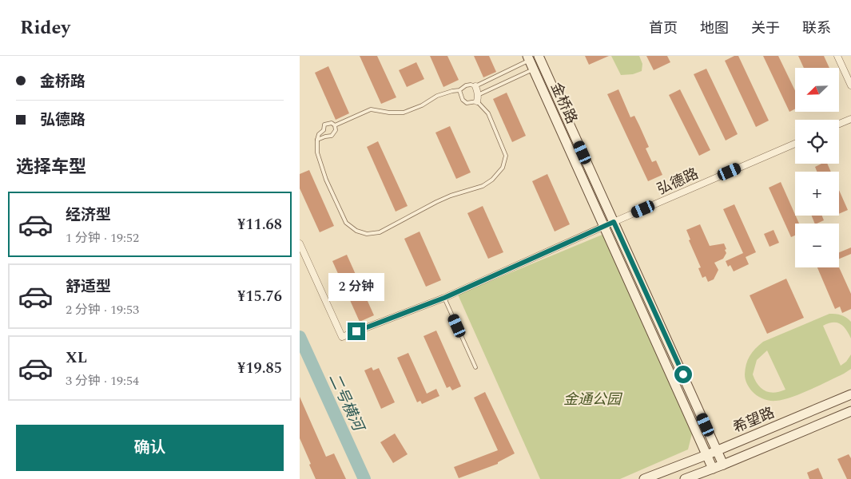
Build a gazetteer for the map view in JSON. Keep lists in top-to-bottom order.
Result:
{
  "streets": {
    "street": ["金桥路", "弘德路", "希望路"]
  },
  "crossings": [
    ["金桥路", "弘德路"],
    ["金桥路", "希望路"]
  ],
  "water": ["二号横河"],
  "parks": ["金通公园"],
  "north": "bottom left",
  "page": {
    "header": "Ridey",
    "nav": [
      "首页",
      "地图",
      "关于",
      "联系"
    ],
    "banner": ["金桥路", "弘德路"],
    "map_buttons": ["+", "−"],
    "heading": "选择车型",
    "list": [
      {
        "name": "经济型",
        "note": "1 分钟 · 19:52",
        "value": "¥11.68"
      },
      {
        "name": "舒适型",
        "note": "2 分钟 · 19:53",
        "value": "¥15.76"
      },
      {
        "name": "XL",
        "note": "3 分钟 · 19:54",
        "value": "¥19.85"
      }
    ],
    "bubble": "2 分钟",
    "buttons": "确认"
  }
}
